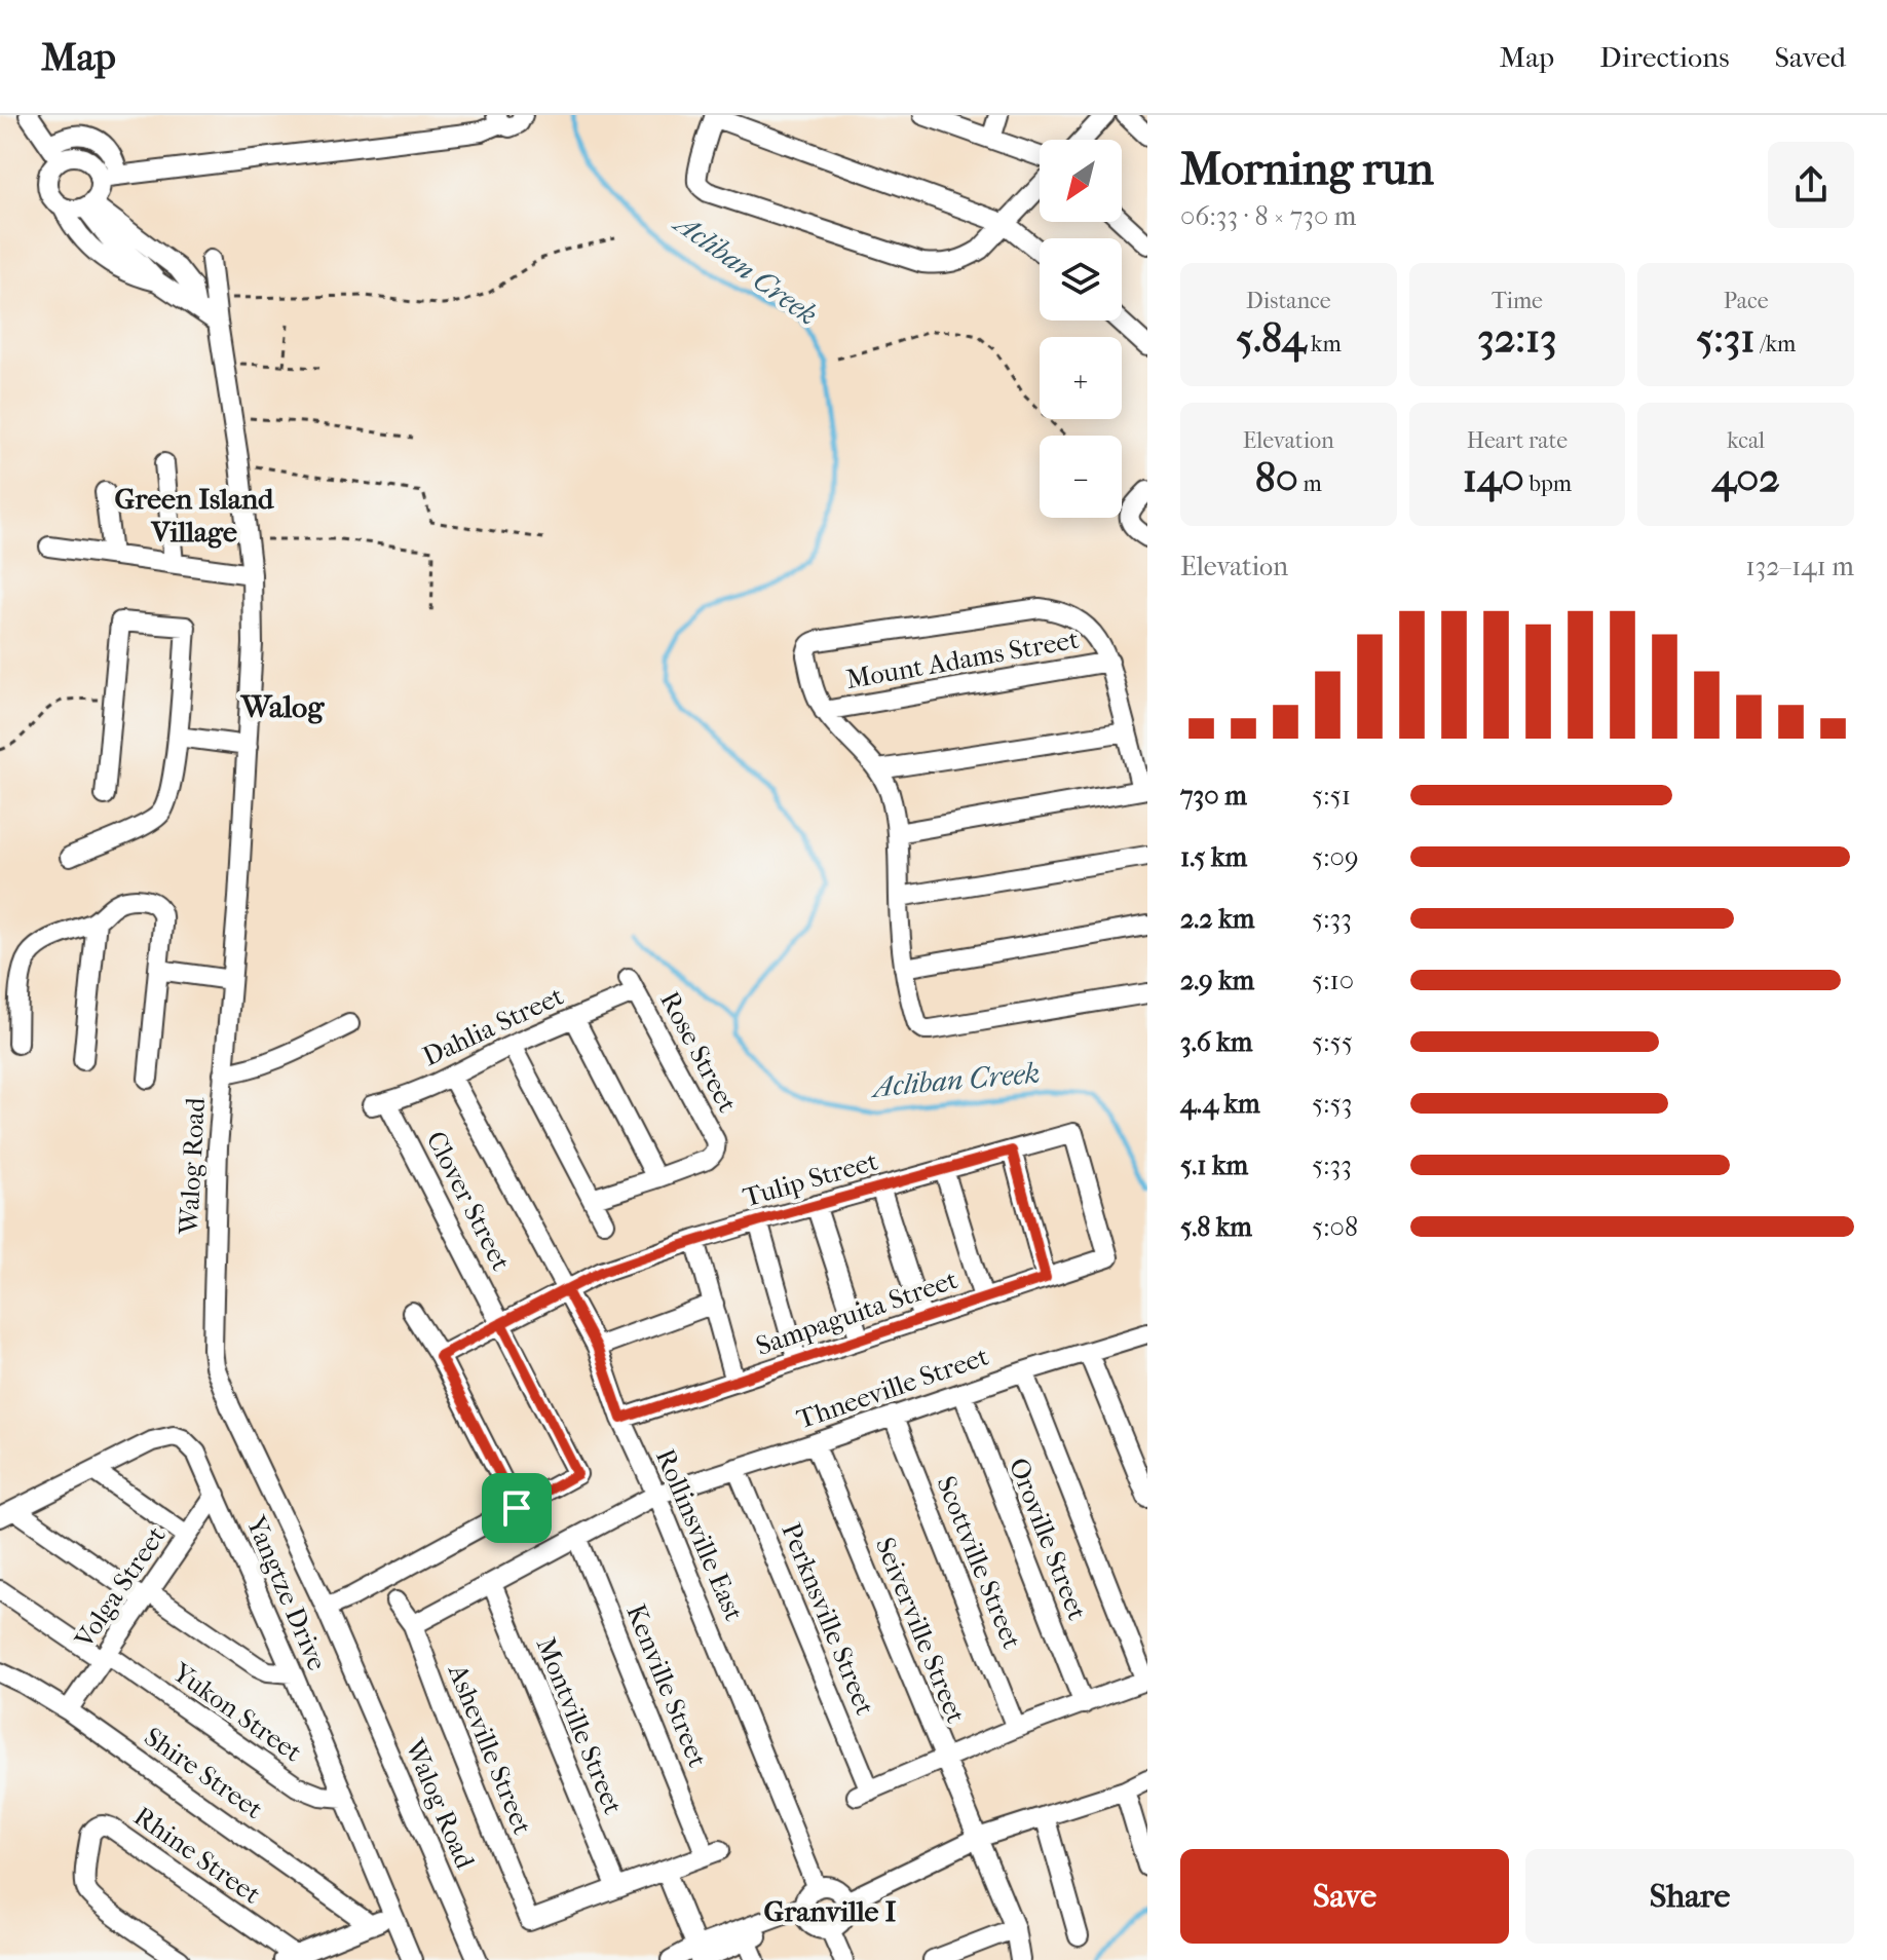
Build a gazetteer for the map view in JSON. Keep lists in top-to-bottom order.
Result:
{
  "streets": {
    "street": [
      "Mount Adams Street",
      "Dahlia Street",
      "Rose Street",
      "Walog Road",
      "Tulip Street",
      "Clover Street",
      "Sampaguita Street",
      "Thneeville Street",
      "Rollinsville East",
      "Oroville Street",
      "Scottville Street",
      "Volga Street",
      "Yangtze Drive",
      "Perknsville Street",
      "Seiverville Street",
      "Kenville Street",
      "Yukon Street",
      "Montville Street",
      "Asheville Street",
      "Shire Street",
      "Rhine Street"
    ]
  },
  "crossings": [
    ["Dahlia Street", "Rose Street"],
    ["Dahlia Street", "Clover Street"],
    ["Dahlia Street", "Rollinsville East"],
    ["Tulip Street", "Clover Street"],
    ["Tulip Street", "Sampaguita Street"],
    ["Tulip Street", "Rollinsville East"],
    ["Sampaguita Street", "Rollinsville East"],
    ["Thneeville Street", "Rollinsville East"],
    ["Thneeville Street", "Oroville Street"],
    ["Thneeville Street", "Scottville Street"],
    ["Thneeville Street", "Perknsville Street"],
    ["Thneeville Street", "Seiverville Street"],
    ["Thneeville Street", "Kenville Street"],
    ["Thneeville Street", "Montville Street"],
    ["Thneeville Street", "Asheville Street"],
    ["Volga Street", "Yangtze Drive"],
    ["Volga Street", "Yukon Street"],
    ["Volga Street", "Shire Street"],
    ["Yangtze Drive", "Yukon Street"],
    ["Perknsville Street", "Seiverville Street"],
    ["Montville Street", "Asheville Street"]
  ],
  "districts": ["Green Island Village", "Walog", "Granville I"],
  "water": ["Acliban Creek"],
  "north": "bottom left",
  "page": {
    "header": "Map",
    "nav": ["Map", "Directions", "Saved"],
    "heading": ["Morning run", "06:33 · 8 × 730 m"],
    "map_buttons": ["+", "−"],
    "stats": [
      ["Distance", "5.84 km"],
      ["Time", "32:13"],
      ["Pace", "5:31 /km"],
      ["Elevation", "80 m"],
      ["Heart rate", "140 bpm"],
      ["kcal", "402"]
    ],
    "chart": ["Elevation", "132–141 m"],
    "list": [
      {
        "name": "730 m",
        "note": "5:51"
      },
      {
        "name": "1.5 km",
        "note": "5:09"
      },
      {
        "name": "2.2 km",
        "note": "5:33"
      },
      {
        "name": "2.9 km",
        "note": "5:10"
      },
      {
        "name": "3.6 km",
        "note": "5:55"
      },
      {
        "name": "4.4 km",
        "note": "5:53"
      },
      {
        "name": "5.1 km",
        "note": "5:33"
      },
      {
        "name": "5.8 km",
        "note": "5:08"
      }
    ],
    "buttons": ["Save", "Share"]
  }
}
